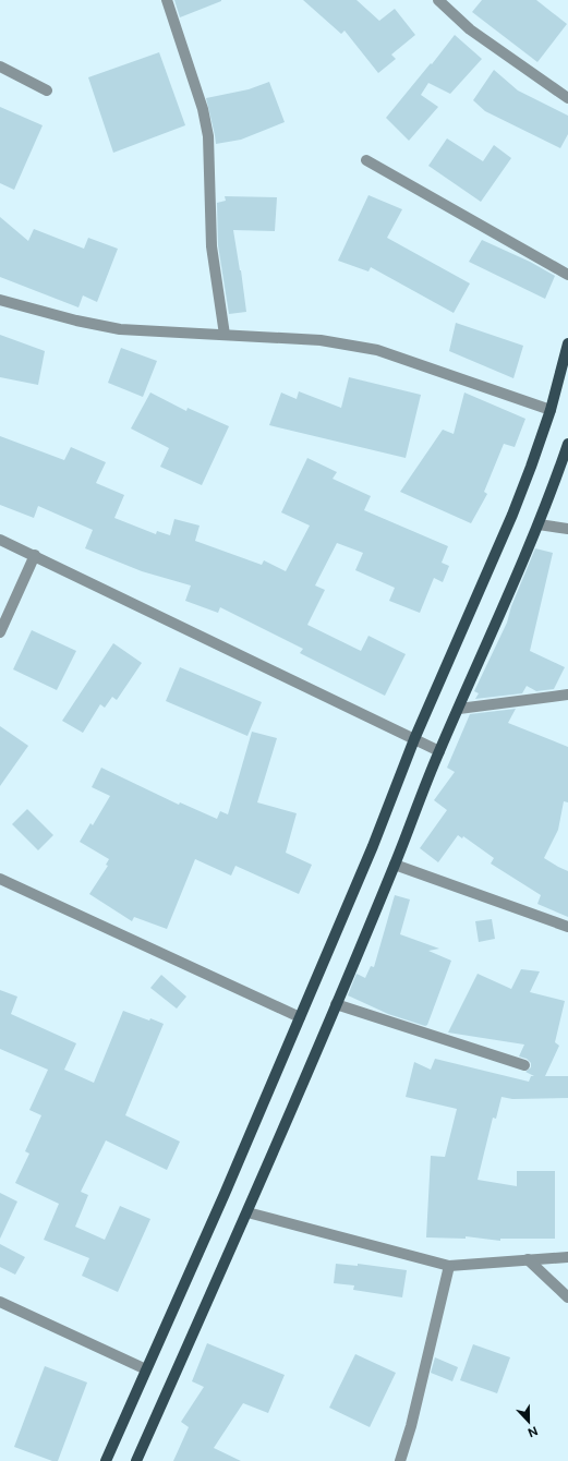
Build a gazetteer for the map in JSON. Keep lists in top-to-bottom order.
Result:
{
  "north": "bottom"
}
